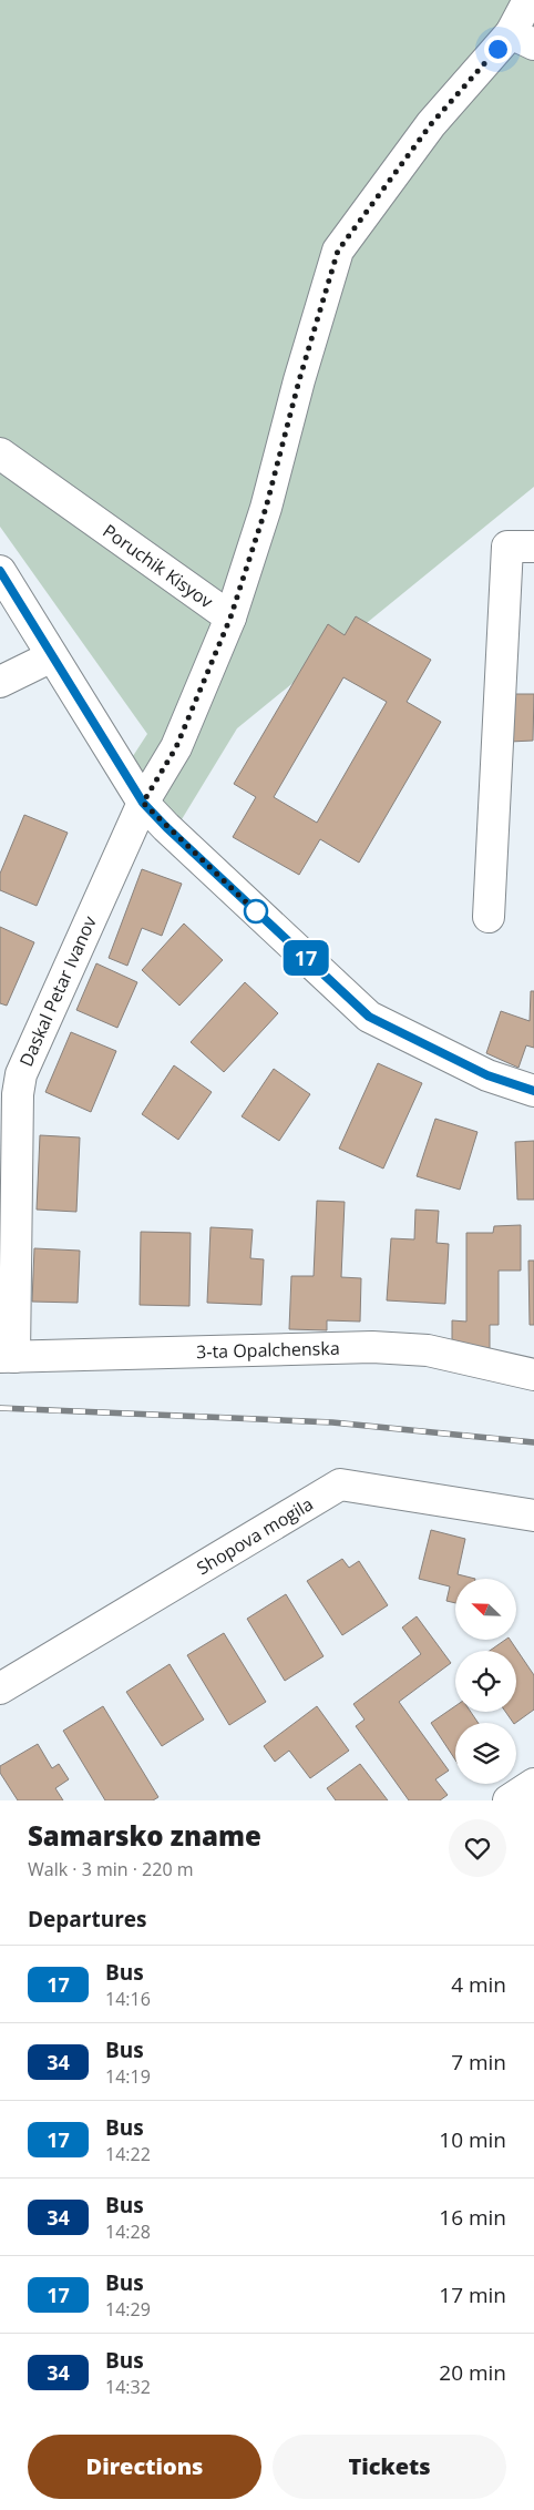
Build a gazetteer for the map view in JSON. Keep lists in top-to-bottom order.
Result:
{
  "streets": {
    "street": [
      "Poruchik Kisyov",
      "Daskal Petar Ivanov",
      "3-ta Opalchenska",
      "Shopova mogila"
    ]
  },
  "crossings": [
    ["Poruchik Kisyov", "Daskal Petar Ivanov"],
    ["Daskal Petar Ivanov", "3-ta Opalchenska"]
  ],
  "lines": ["bus line 17"],
  "north": "top left",
  "page": {
    "on_map": "17",
    "heading": [
      ["Samarsko zname", "Walk · 3 min · 220 m"],
      "Departures"
    ],
    "list": [
      {
        "mark": "17",
        "name": "Bus",
        "note": "14:16",
        "value": "4 min"
      },
      {
        "mark": "34",
        "name": "Bus",
        "note": "14:19",
        "value": "7 min"
      },
      {
        "mark": "17",
        "name": "Bus",
        "note": "14:22",
        "value": "10 min"
      },
      {
        "mark": "34",
        "name": "Bus",
        "note": "14:28",
        "value": "16 min"
      },
      {
        "mark": "17",
        "name": "Bus",
        "note": "14:29",
        "value": "17 min"
      },
      {
        "mark": "34",
        "name": "Bus",
        "note": "14:32",
        "value": "20 min"
      }
    ],
    "buttons": ["Directions", "Tickets"]
  }
}
